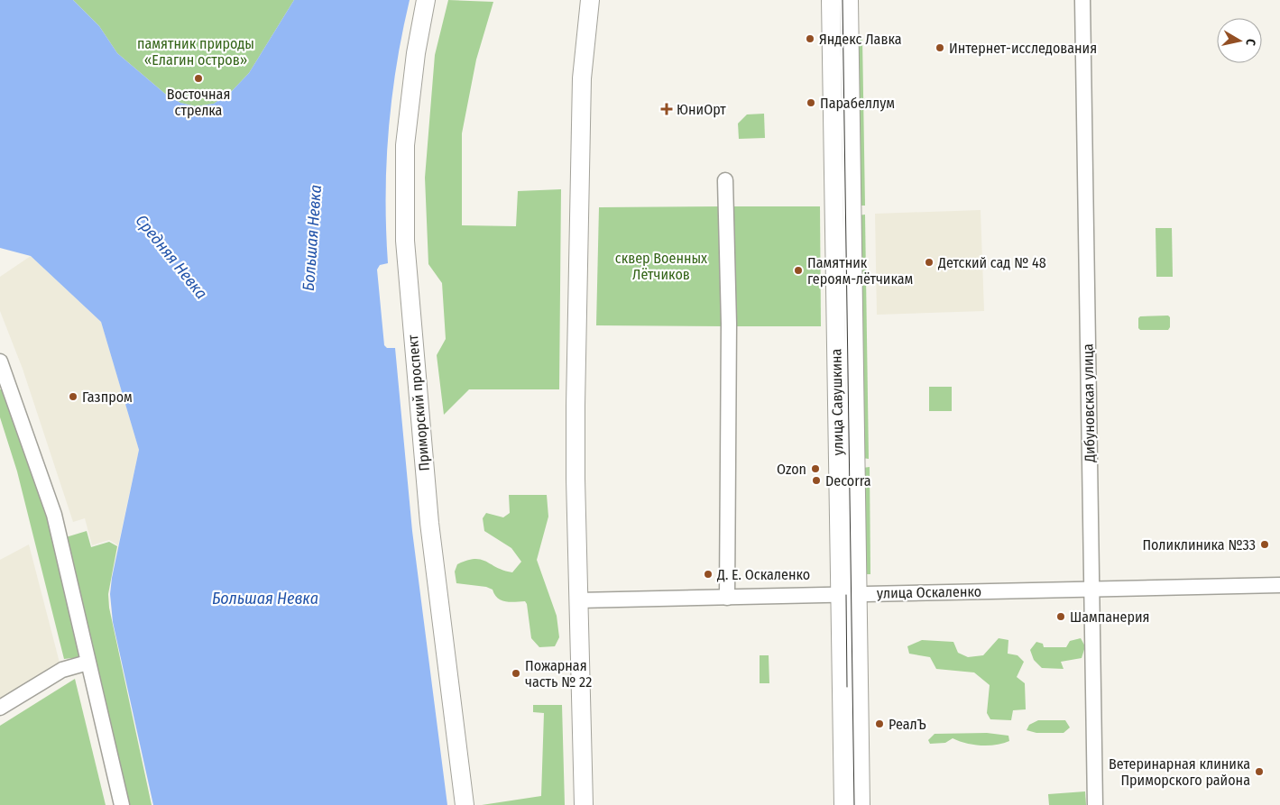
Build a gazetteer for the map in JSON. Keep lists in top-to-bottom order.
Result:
{
  "streets": {
    "main road": ["улица Савушкина", "Приморский проспект"],
    "street": ["Дибуновская улица", "улица Оскаленко"]
  },
  "crossings": [
    ["улица Савушкина", "улица Оскаленко"],
    ["Дибуновская улица", "улица Оскаленко"]
  ],
  "water": ["Большая Невка", "Средняя Невка"],
  "parks": ["памятник природы «Елагин остров»", "сквер Военных Лётчиков"],
  "places": {
    "other": [
      "Яндекс Лавка",
      "Интернет-исследования",
      "Восточная стрелка",
      "Парабеллум",
      "Детский сад № 48",
      "Памятник героям-лётчикам",
      "Газпром",
      "Ozon",
      "Decorra",
      "Поликлиника №33",
      "Д. Е. Оскаленко",
      "Шампанерия",
      "Пожарная часть № 22",
      "РеалЪ",
      "Ветеринарная клиника Приморского района"
    ],
    "health": ["ЮниОрт"]
  },
  "north": "right"
}
